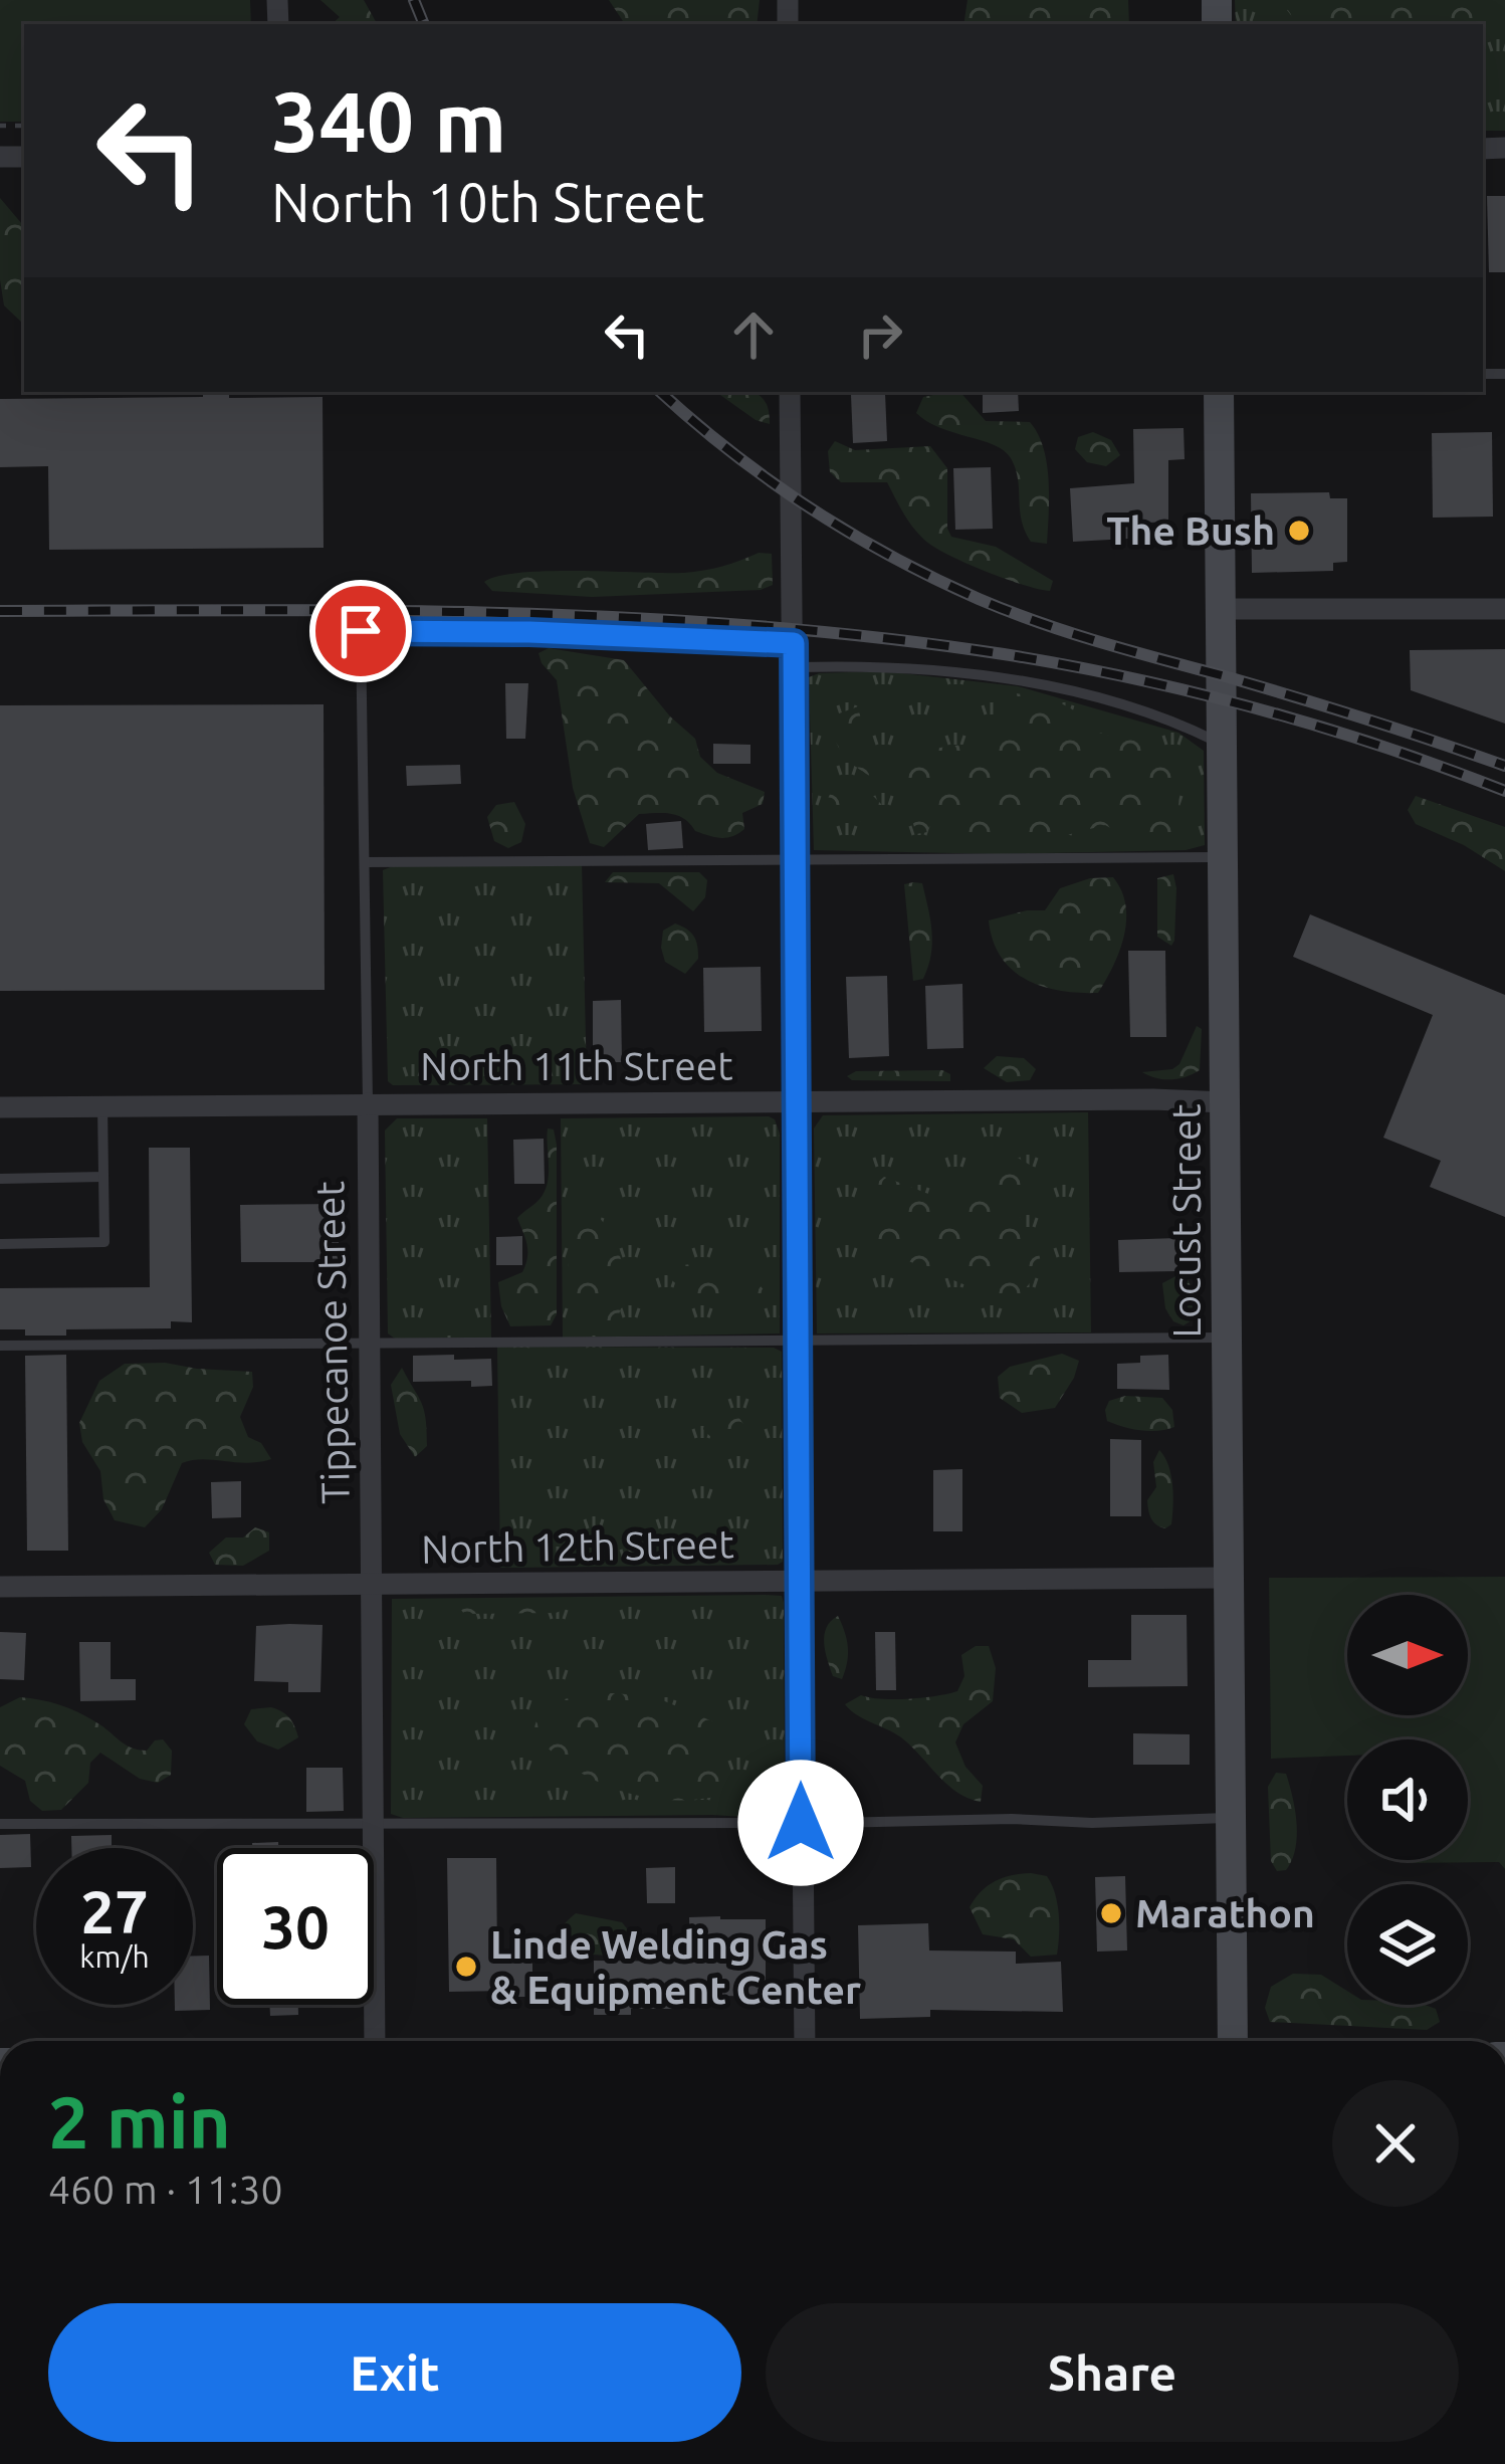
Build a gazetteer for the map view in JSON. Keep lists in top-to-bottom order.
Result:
{
  "streets": {
    "street": [
      "North 11th Street",
      "Locust Street",
      "Tippecanoe Street",
      "North 12th Street"
    ]
  },
  "crossings": [
    ["North 11th Street", "Locust Street"],
    ["North 11th Street", "Tippecanoe Street"],
    ["Locust Street", "North 12th Street"],
    ["Tippecanoe Street", "North 12th Street"]
  ],
  "places": ["The Bush", "Marathon", "Linde Welding Gas & Equipment Center"],
  "north": "right",
  "page": {
    "turn": ["340 m", "North 10th Street"],
    "speed": "27 km/h",
    "limit": "30",
    "heading": ["2 min", "460 m · 11:30"],
    "buttons": ["Exit", "Share"]
  }
}
